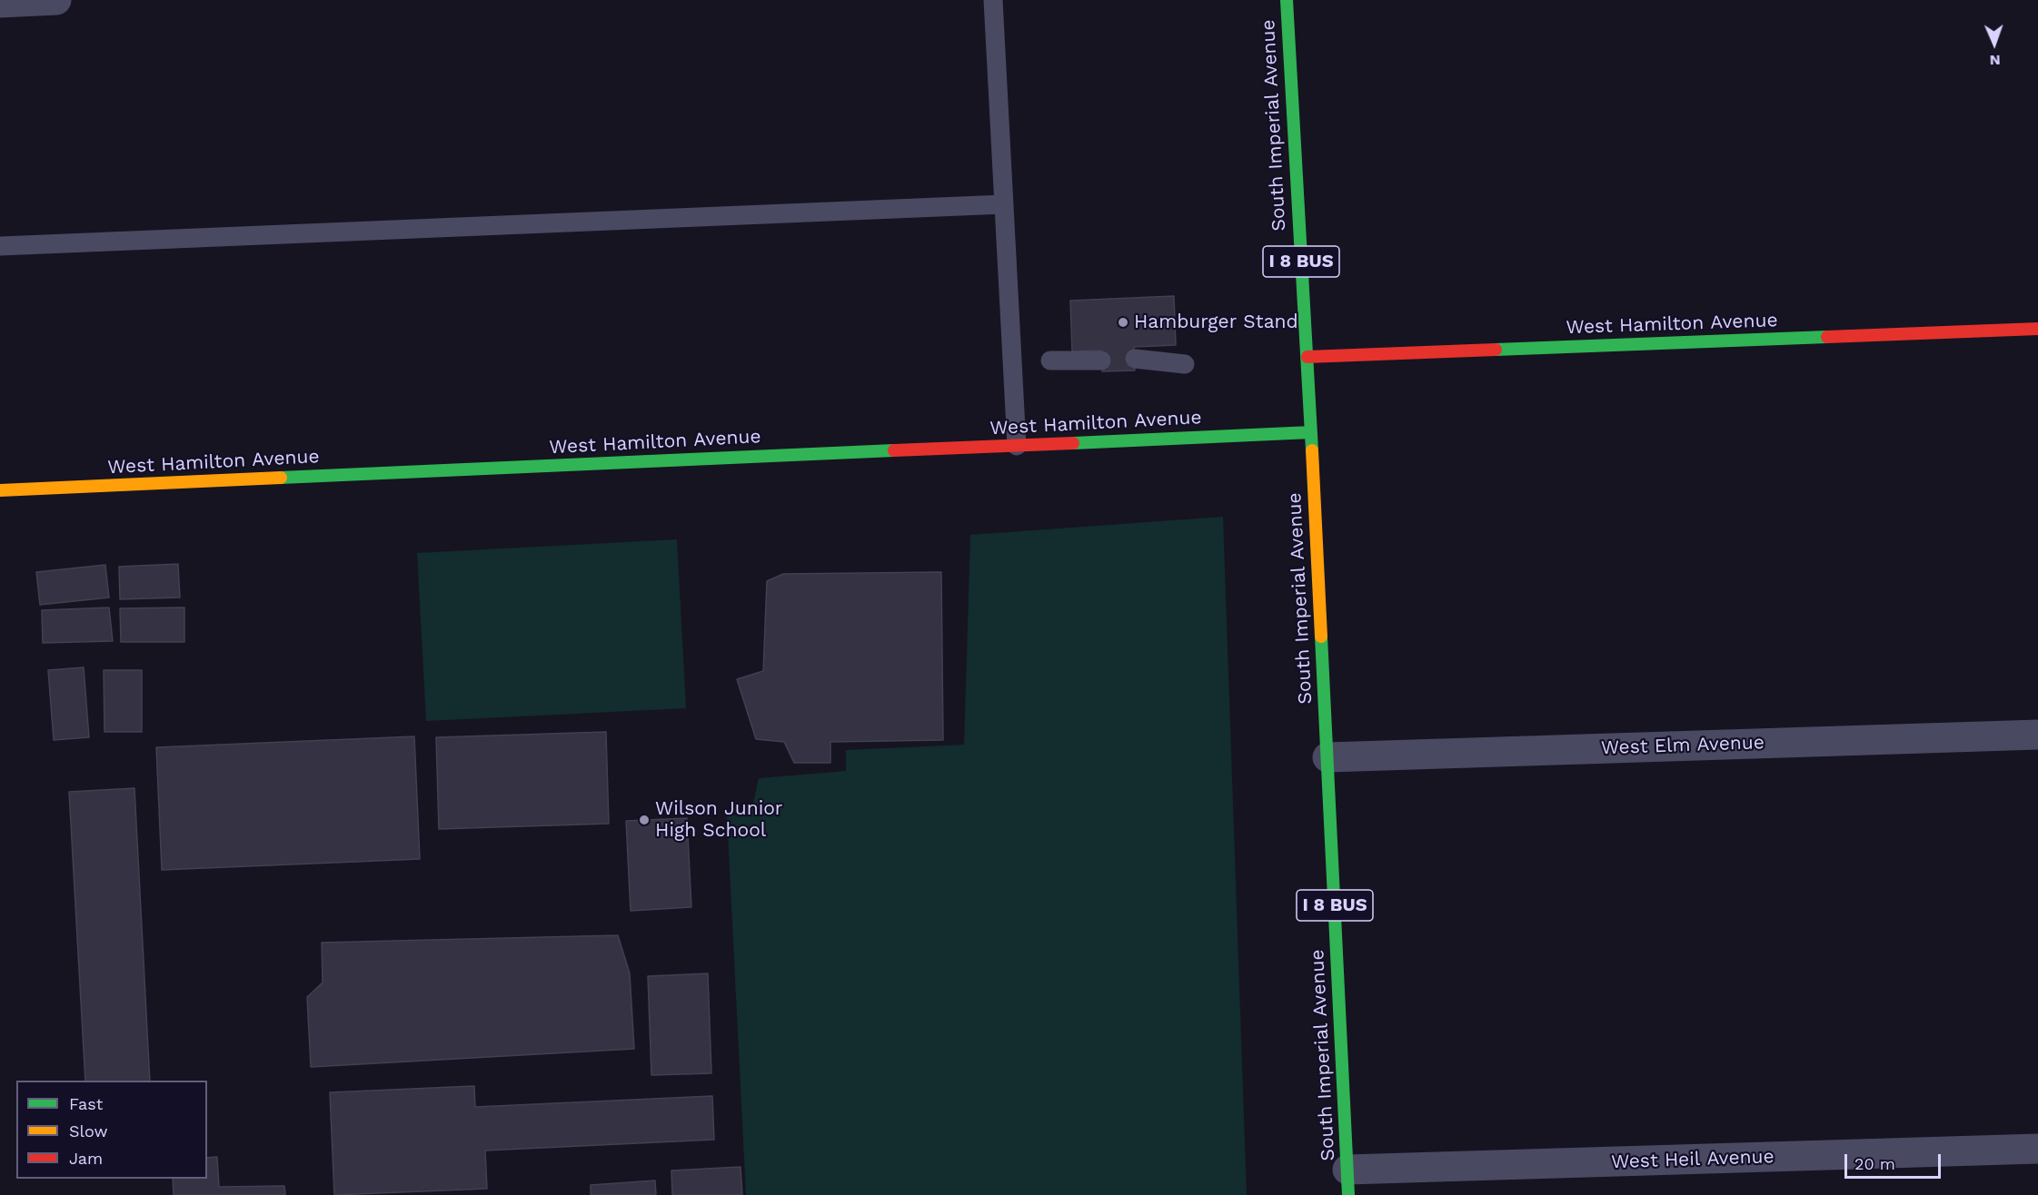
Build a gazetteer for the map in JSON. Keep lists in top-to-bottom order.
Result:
{
  "streets": {
    "main road": ["South Imperial Avenue", "I 8 BUS", "West Hamilton Avenue"],
    "street": ["West Elm Avenue", "West Heil Avenue"]
  },
  "crossings": [
    ["South Imperial Avenue", "West Hamilton Avenue"],
    ["South Imperial Avenue", "West Elm Avenue"],
    ["South Imperial Avenue", "West Heil Avenue"]
  ],
  "places": ["Hamburger Stand", "Wilson Junior High School"],
  "legend": ["Fast", "Slow", "Jam"],
  "scale_bar": "20 m",
  "north": "bottom"
}
